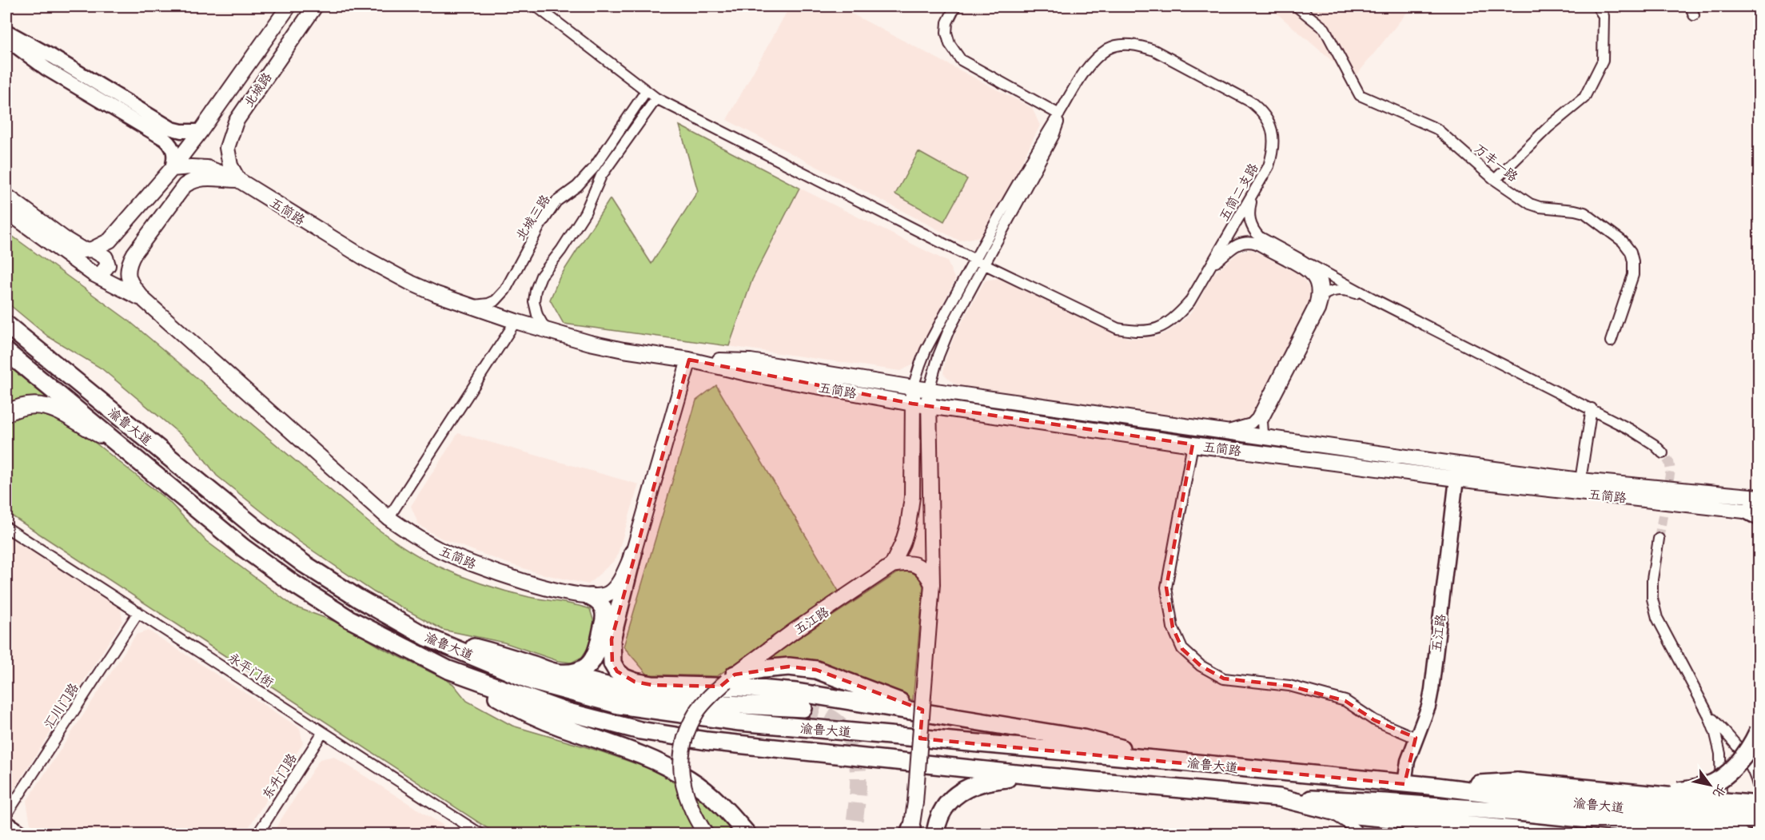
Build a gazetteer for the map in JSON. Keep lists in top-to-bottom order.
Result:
{
  "streets": {
    "highway": ["渝鲁大道"],
    "main road": ["北城路", "五简路", "五江路"],
    "street": [
      "万丰一路",
      "五简二支路",
      "北城三路",
      "永平门街",
      "汇川门路",
      "东升门路"
    ]
  },
  "crossings": [
    ["北城路", "五简路"],
    ["五简二支路", "五简路"],
    ["五简路", "北城三路"],
    ["五简路", "五江路"],
    ["渝鲁大道", "五江路"],
    ["永平门街", "汇川门路"],
    ["永平门街", "东升门路"]
  ],
  "north": "bottom right"
}
